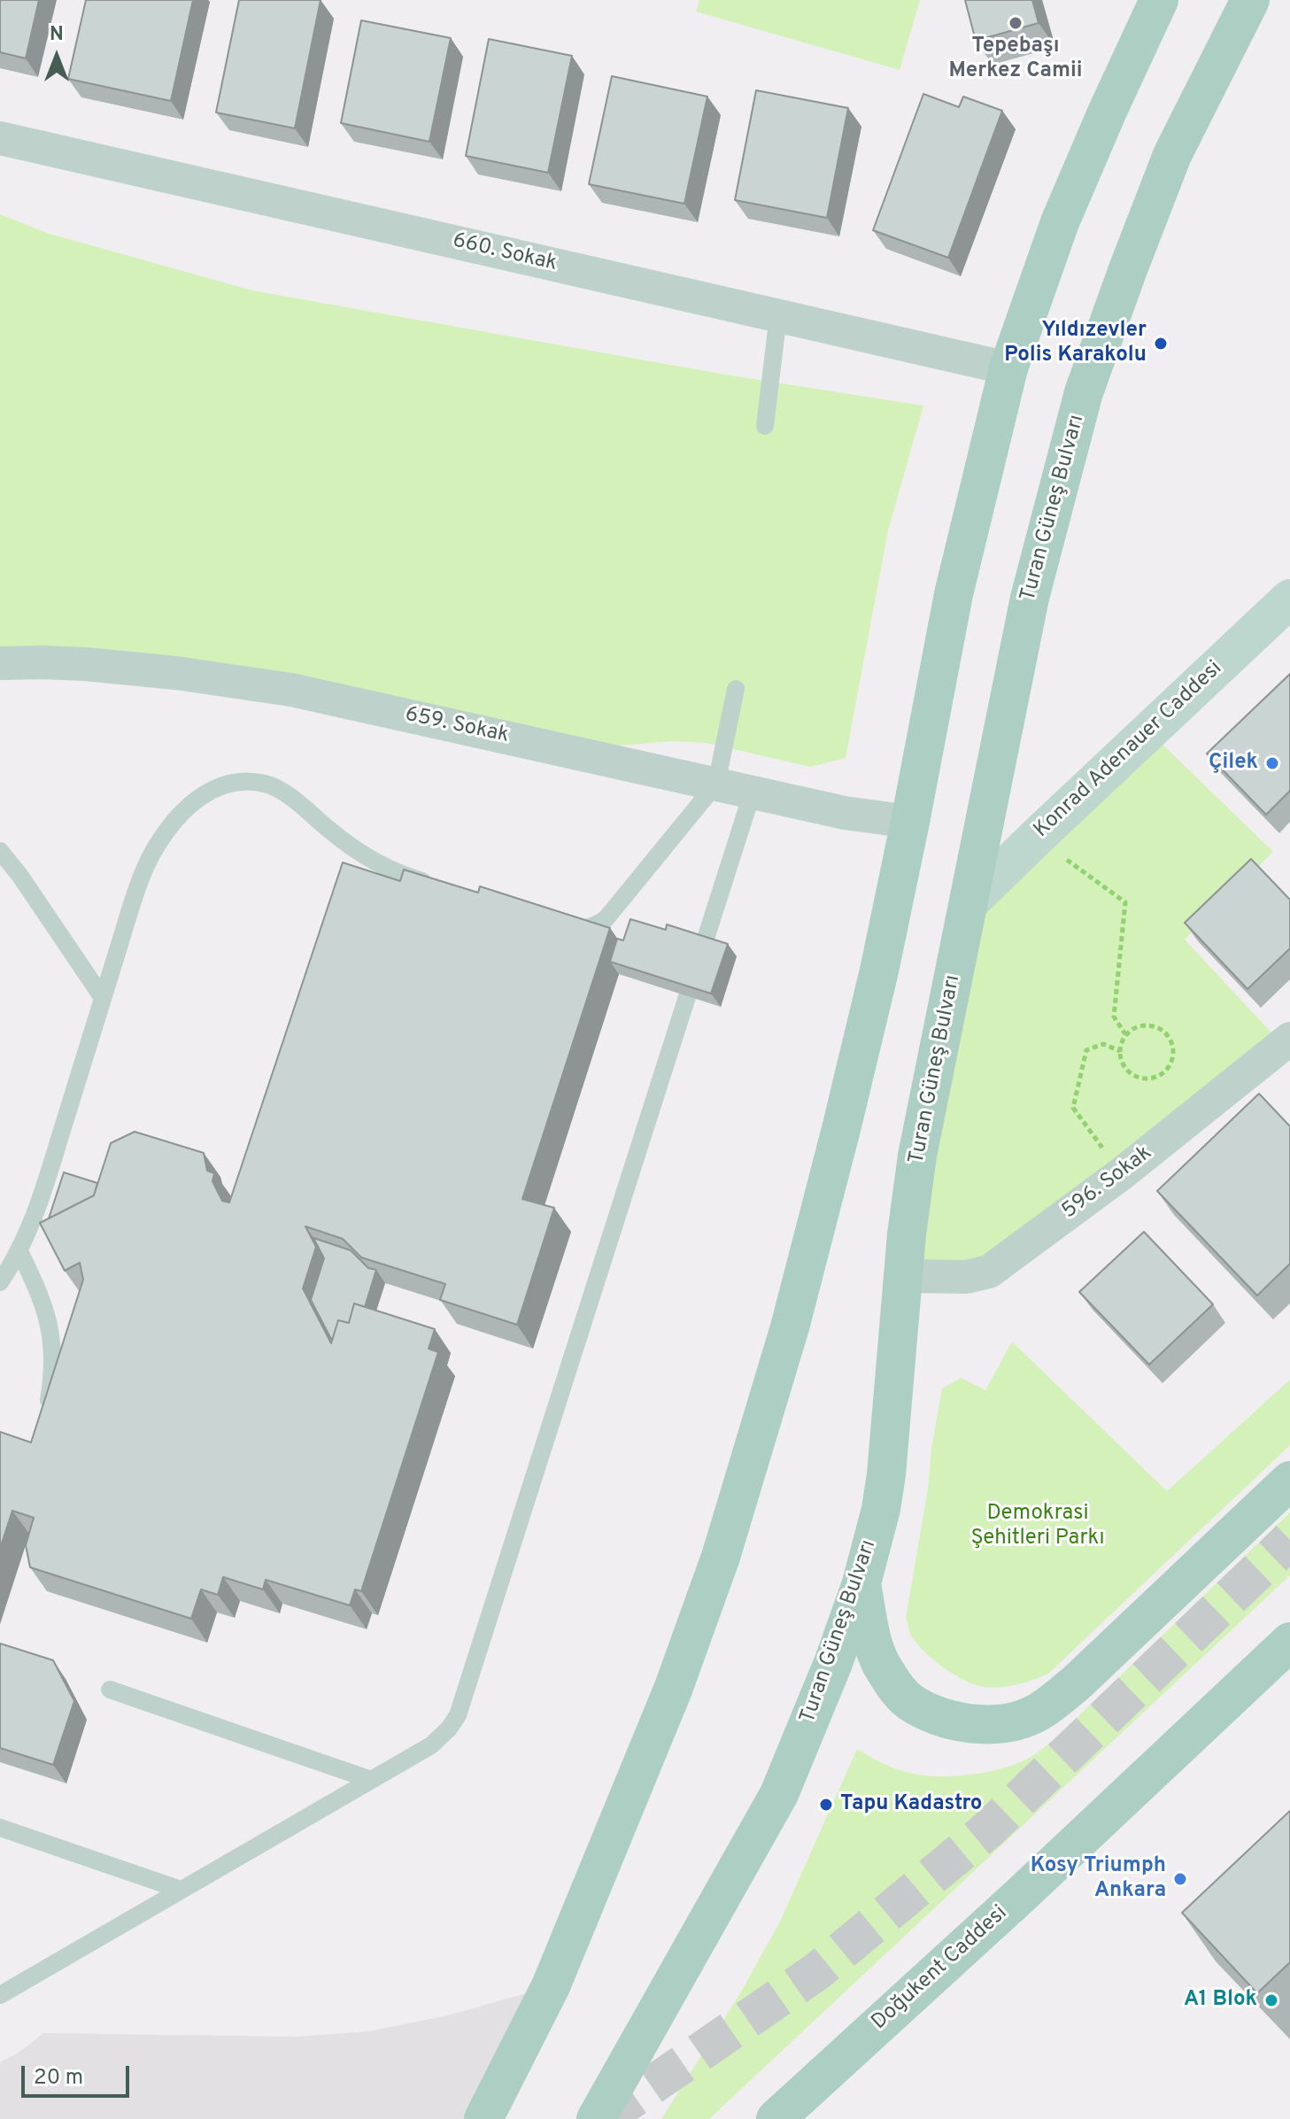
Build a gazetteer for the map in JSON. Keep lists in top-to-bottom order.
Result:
{
  "streets": {
    "main road": ["Turan Güneş Bulvarı", "Konrad Adenauer Caddesi", "Doğukent Caddesi"],
    "street": ["660. Sokak", "659. Sokak", "596. Sokak"]
  },
  "crossings": [
    ["Turan Güneş Bulvarı", "Konrad Adenauer Caddesi"],
    ["Turan Güneş Bulvarı", "596. Sokak"]
  ],
  "parks": ["Demokrasi Şehitleri Parkı"],
  "places": [
    "Tepebaşı Merkez Camii",
    "Yıldızevler Polis Karakolu",
    "Çilek",
    "Tapu Kadastro",
    "Kosy Triumph Ankara",
    "A1 Blok"
  ],
  "scale_bar": "20 m",
  "north": "top"
}
